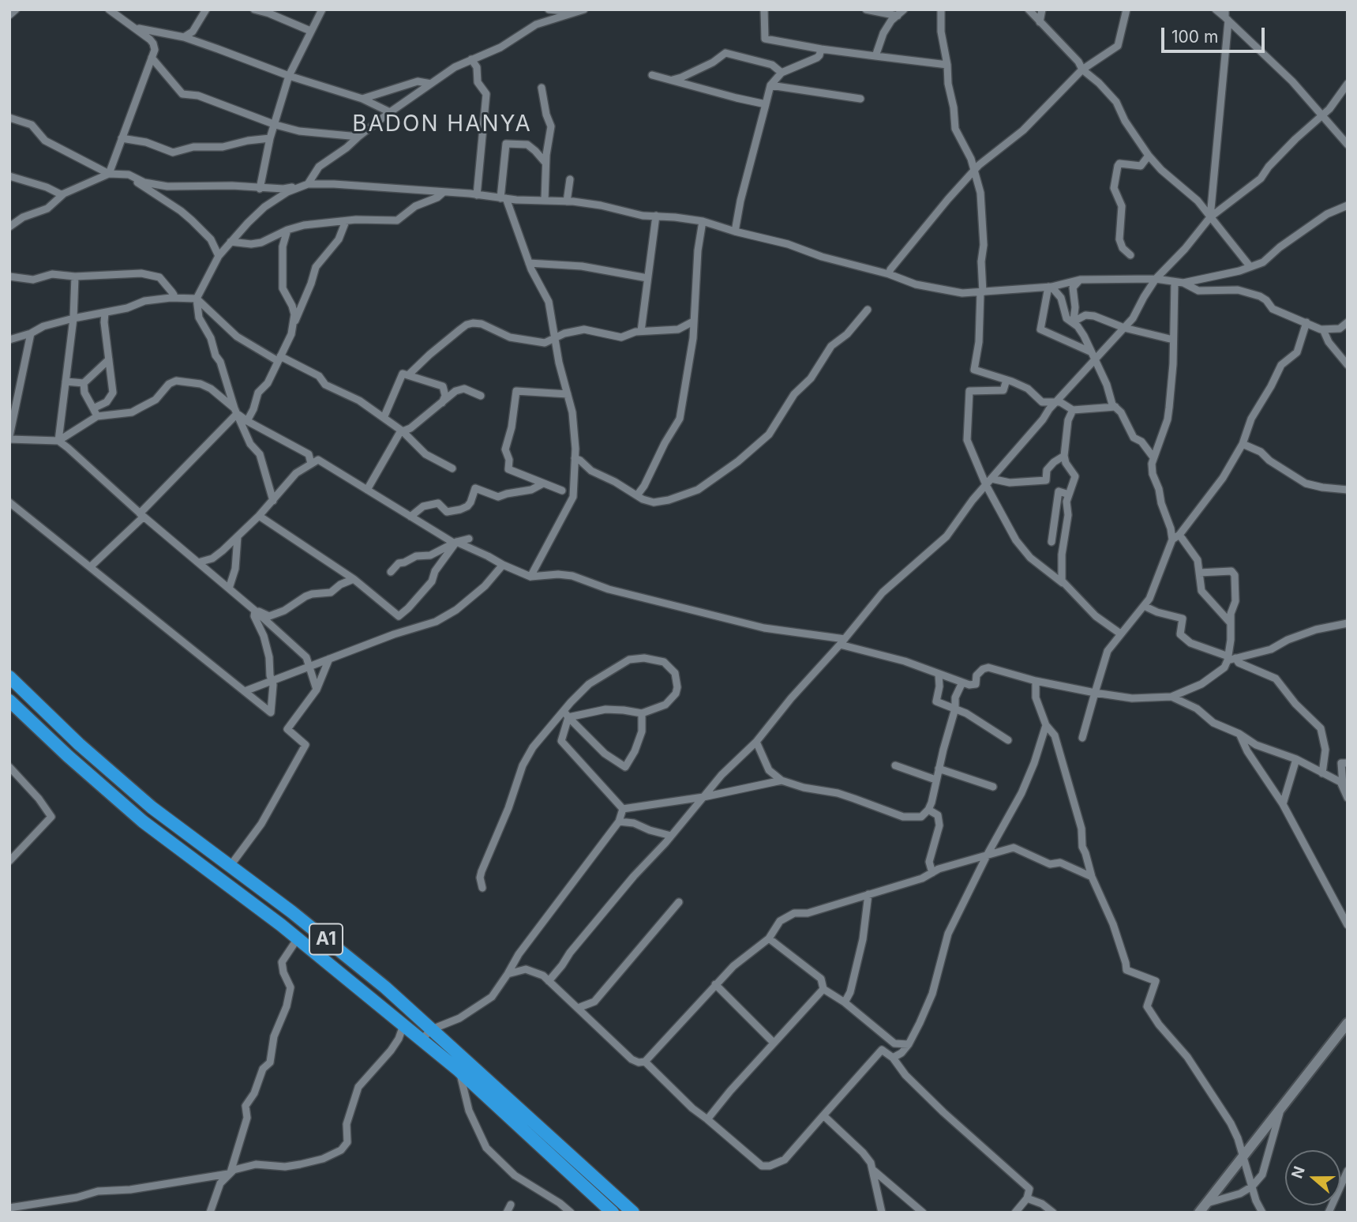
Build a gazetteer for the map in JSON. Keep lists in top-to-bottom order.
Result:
{
  "streets": {
    "highway": ["A1"]
  },
  "districts": ["BADON HANYA"],
  "scale_bar": "100 m",
  "north": "left"
}
